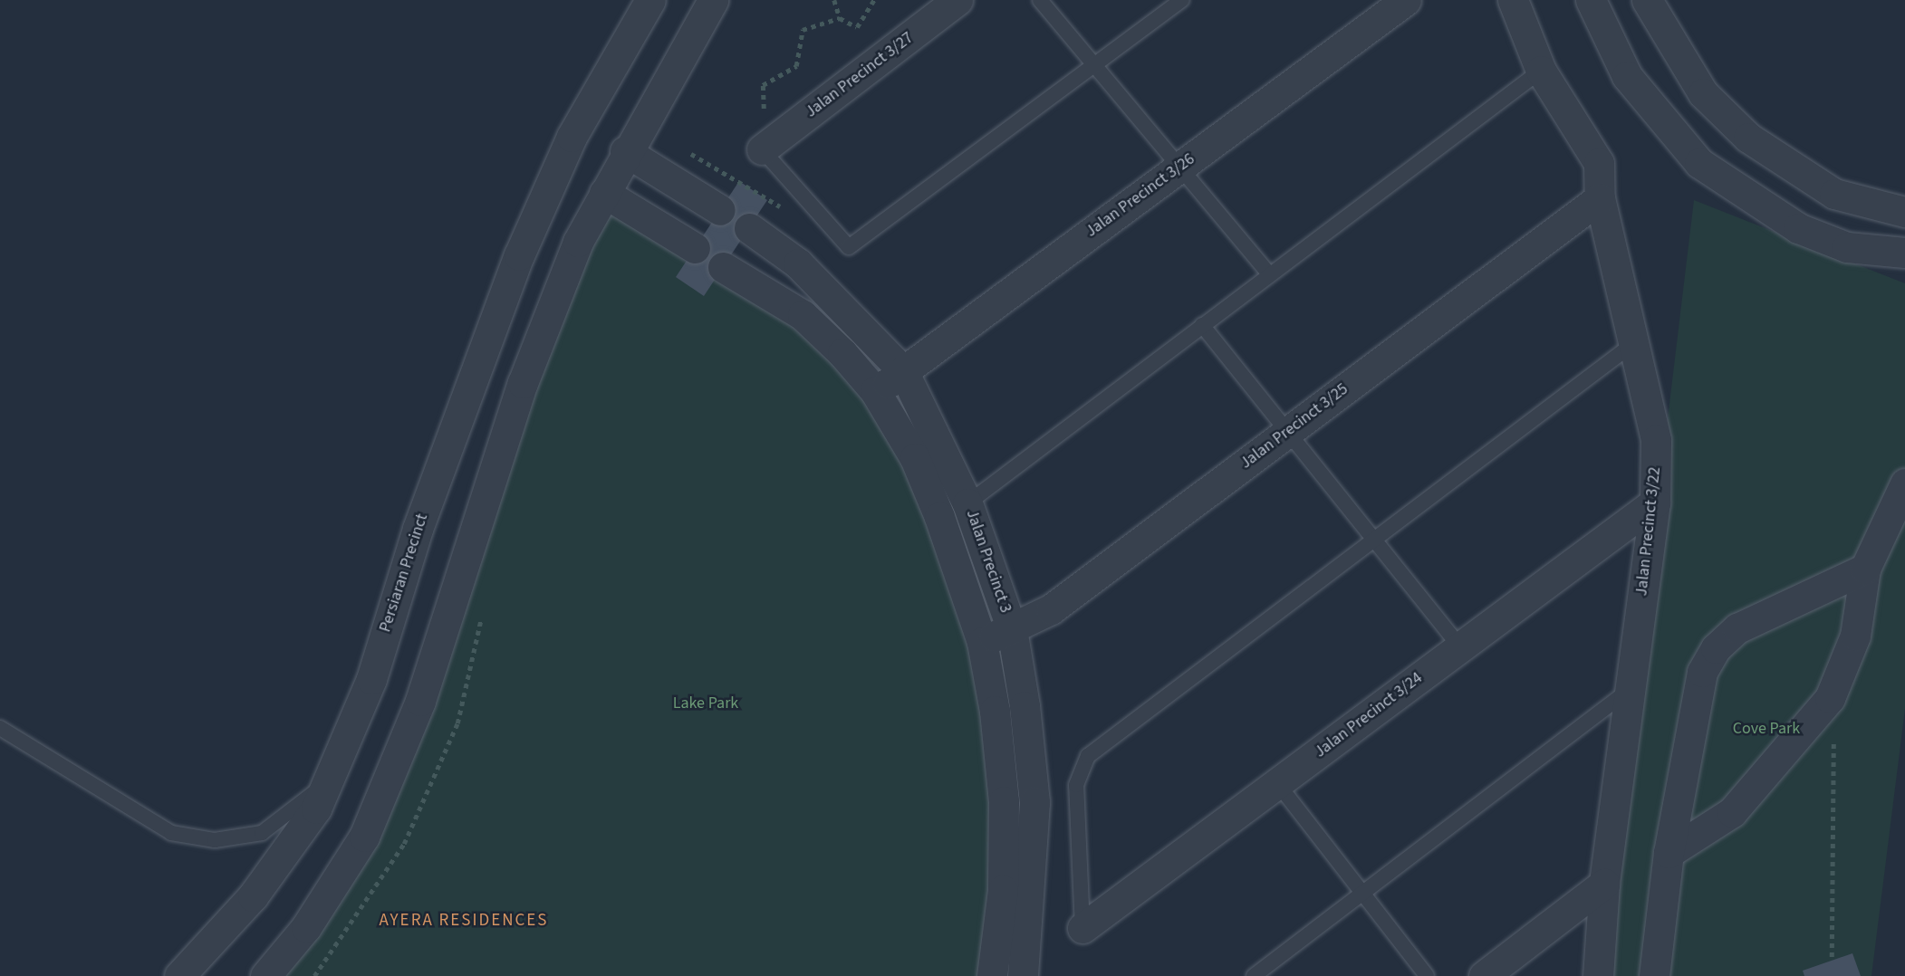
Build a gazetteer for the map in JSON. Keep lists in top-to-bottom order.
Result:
{
  "streets": {
    "street": [
      "Jalan Precinct 3/27",
      "Jalan Precinct 3/26",
      "Jalan Precinct 3/25",
      "Jalan Precinct 3/22",
      "Jalan Precinct 3",
      "Persiaran Precinct",
      "Jalan Precinct 3/24"
    ]
  },
  "crossings": [
    ["Jalan Precinct 3/26", "Jalan Precinct 3"],
    ["Jalan Precinct 3/25", "Jalan Precinct 3/22"],
    ["Jalan Precinct 3/25", "Jalan Precinct 3"],
    ["Jalan Precinct 3/22", "Jalan Precinct 3/24"]
  ],
  "districts": ["AYERA RESIDENCES"],
  "parks": ["Lake Park", "Cove Park"]
}
